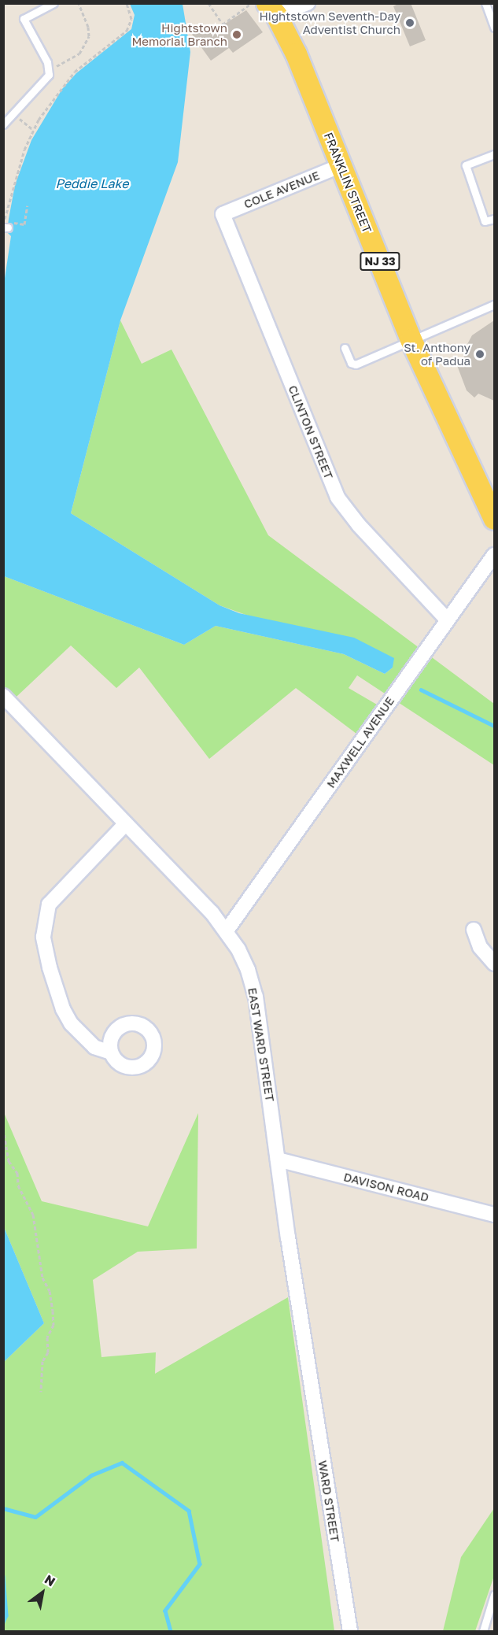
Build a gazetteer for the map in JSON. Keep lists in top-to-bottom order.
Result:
{
  "streets": {
    "main road": ["FRANKLIN STREET", "NJ 33"],
    "street": [
      "COLE AVENUE",
      "CLINTON STREET",
      "MAXWELL AVENUE",
      "EAST WARD STREET",
      "DAVISON ROAD",
      "WARD STREET"
    ]
  },
  "crossings": [
    ["FRANKLIN STREET", "COLE AVENUE"],
    ["COLE AVENUE", "CLINTON STREET"],
    ["CLINTON STREET", "MAXWELL AVENUE"],
    ["MAXWELL AVENUE", "EAST WARD STREET"],
    ["EAST WARD STREET", "DAVISON ROAD"],
    ["EAST WARD STREET", "WARD STREET"]
  ],
  "water": ["Peddie Lake"],
  "places": ["Hightstown Seventh-Day Adventist Church", "Hightstown Memorial Branch", "St. Anthony of Padua"],
  "north": "top right"
}
